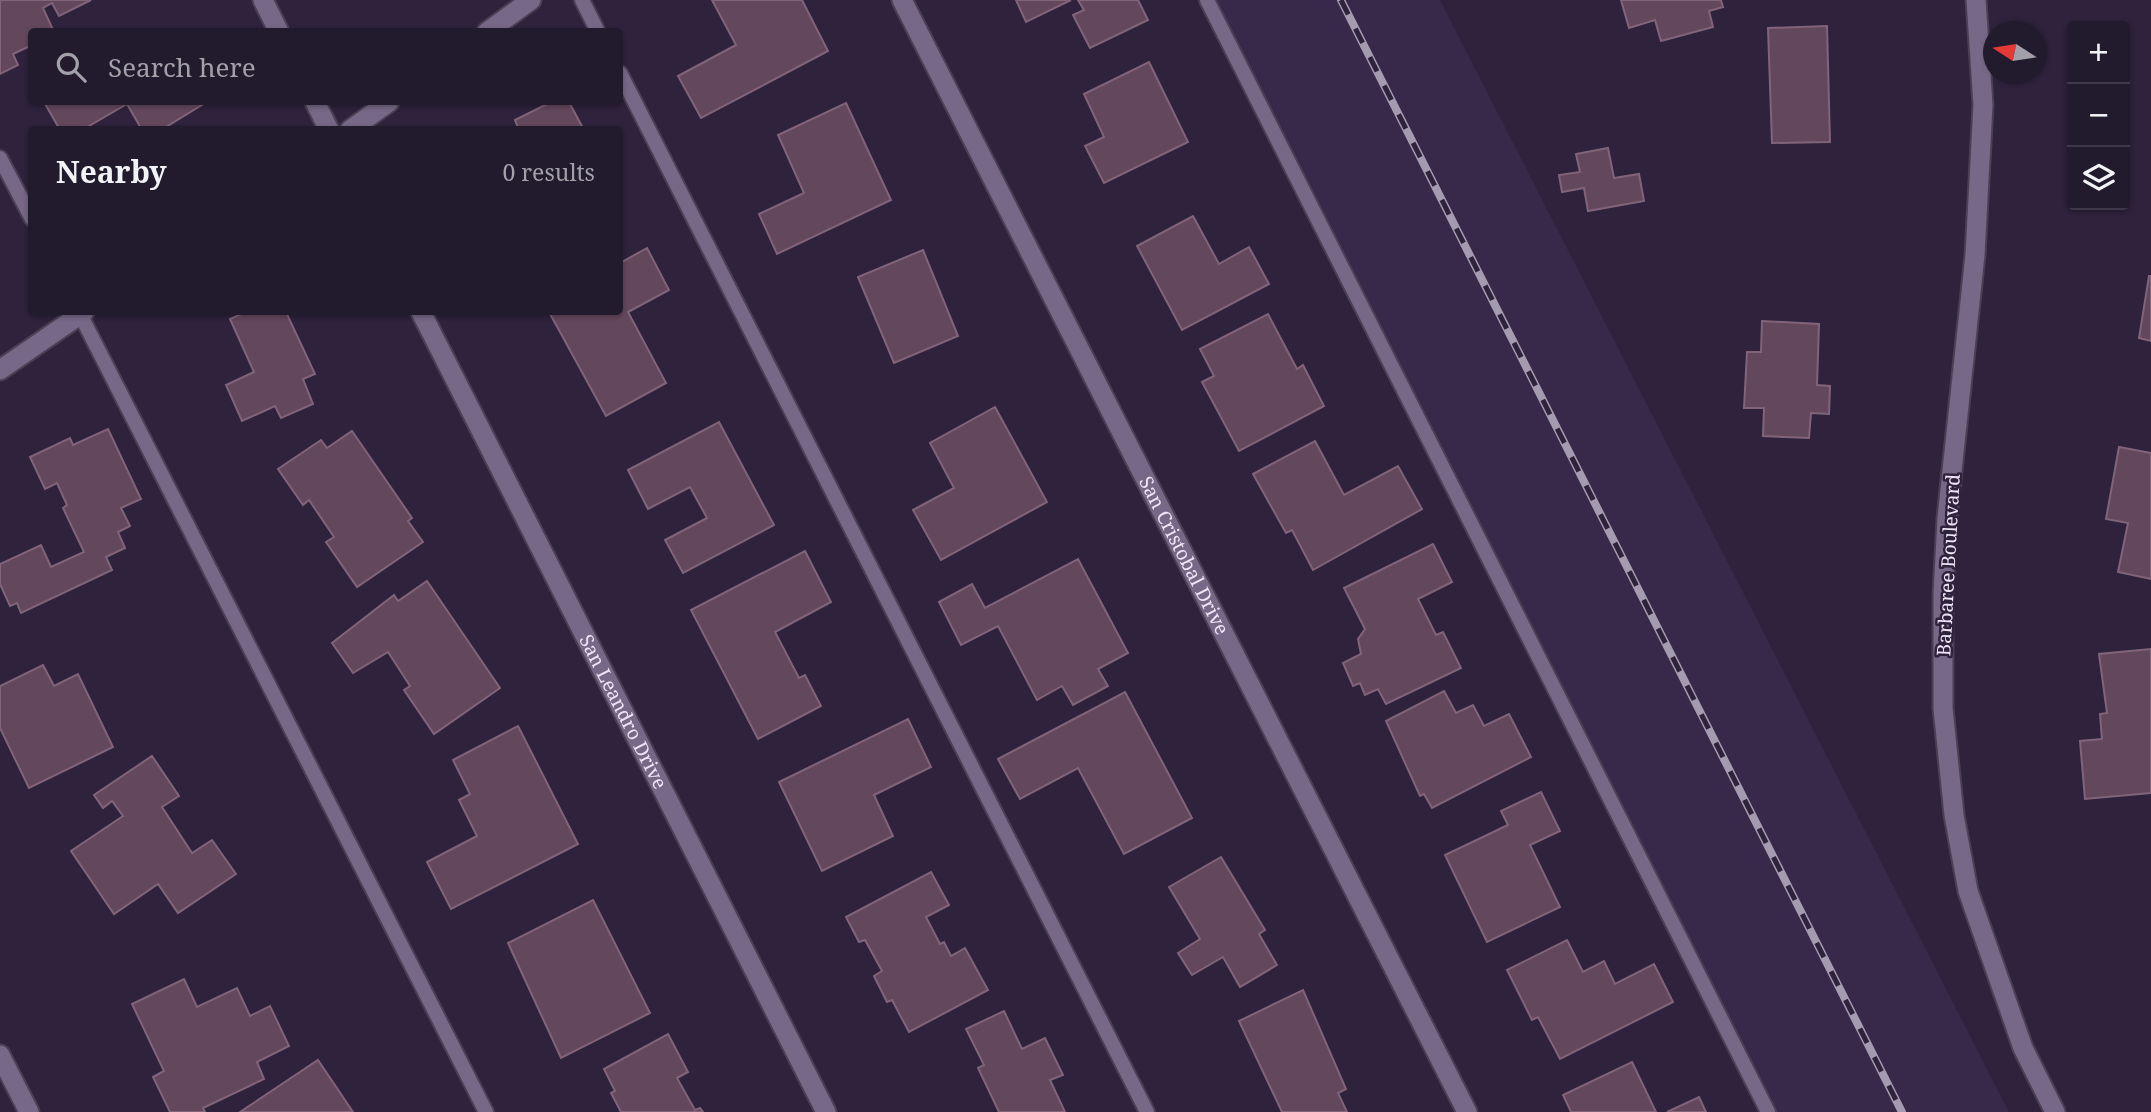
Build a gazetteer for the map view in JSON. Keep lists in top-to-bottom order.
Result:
{
  "streets": {
    "street": ["San Cristobal Drive", "Barbaree Boulevard", "San Leandro Drive"]
  },
  "north": "left",
  "page": {
    "map_buttons": ["+", "−"],
    "search": "Search here",
    "heading": ["Nearby", "0 results"]
  }
}
